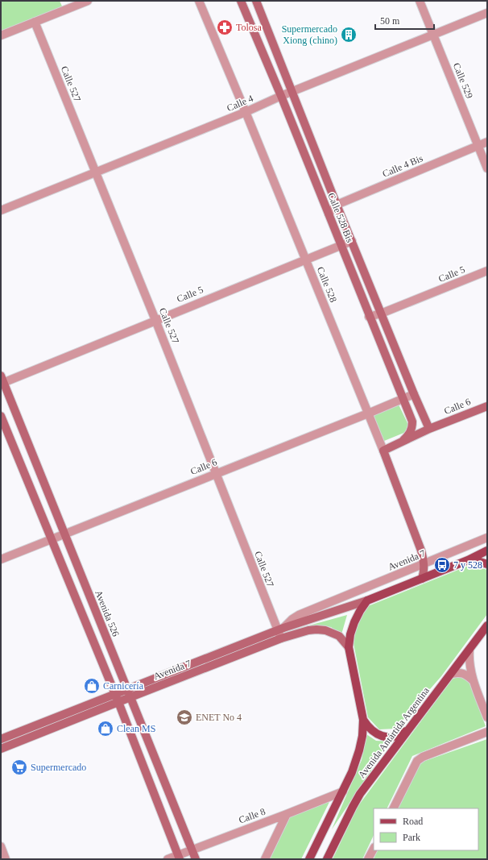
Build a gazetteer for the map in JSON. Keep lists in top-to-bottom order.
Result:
{
  "streets": {
    "main road": [
      "Calle 528 Bis",
      "Calle 528",
      "Calle 6",
      "Avenida 7",
      "Avenida 526",
      "Avenida Antártida Argentina"
    ],
    "street": [
      "Calle 529",
      "Calle 527",
      "Calle 4",
      "Calle 4 Bis",
      "Calle 5",
      "Calle 8"
    ]
  },
  "crossings": [
    ["Calle 529", "Calle 4"],
    ["Calle 529", "Calle 4 Bis"],
    ["Calle 527", "Calle 4"],
    ["Calle 527", "Calle 5"],
    ["Calle 527", "Calle 6"],
    ["Calle 527", "Avenida 7"],
    ["Calle 4", "Calle 528 Bis"],
    ["Calle 4", "Calle 528"],
    ["Calle 4 Bis", "Calle 528 Bis"],
    ["Calle 528 Bis", "Calle 5"],
    ["Calle 528 Bis", "Calle 6"],
    ["Calle 5", "Calle 528"],
    ["Calle 5", "Avenida 526"],
    ["Calle 528", "Calle 6"],
    ["Calle 528", "Avenida 7"],
    ["Calle 6", "Avenida 526"],
    ["Avenida 7", "Avenida 526"],
    ["Avenida 7", "Avenida Antártida Argentina"],
    ["Avenida 526", "Calle 8"],
    ["Avenida Antártida Argentina", "Calle 8"]
  ],
  "places": {
    "pharmacy": ["Tolosa"],
    "building": ["Supermercado Xiong (chino)"],
    "bus stop": ["7 y 528"],
    "shop": ["Carnicería", "Clean MS"],
    "school or university": ["ENET No 4"],
    "supermarket": ["Supermercado"]
  },
  "legend": ["Road", "Park"],
  "scale_bar": "50 m"
}
